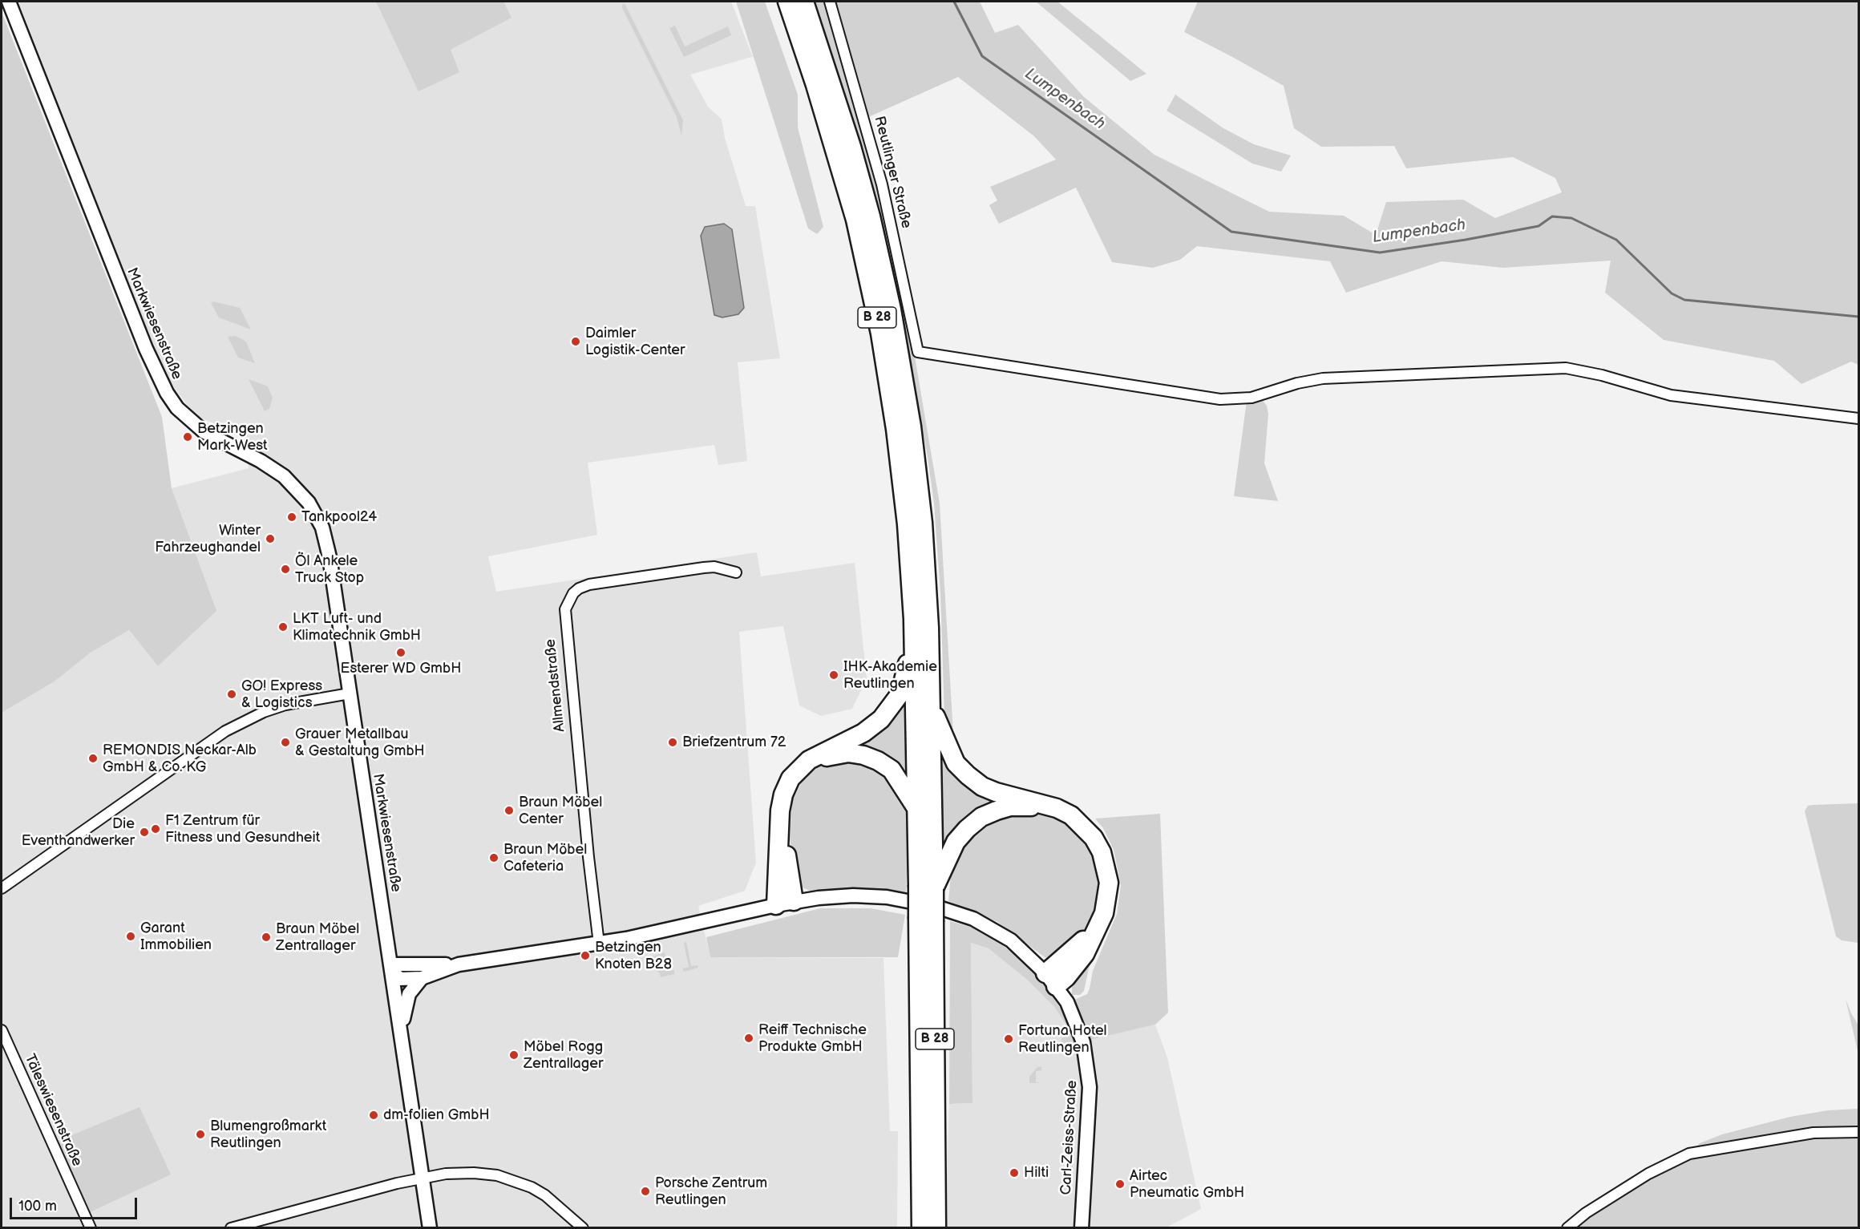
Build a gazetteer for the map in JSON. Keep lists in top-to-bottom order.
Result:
{
  "streets": {
    "highway": ["B 28"],
    "street": [
      "Reutlinger Straße",
      "Markwiesenstraße",
      "Allmendstraße",
      "Täleswiesenstraße",
      "Carl-Zeiss-Straße"
    ]
  },
  "water": ["Lumpenbach"],
  "places": [
    "Daimler Logistik-Center",
    "Betzingen Mark-West",
    "Tankpool24",
    "Winter Fahrzeughandel",
    "Öl Ankele Truck Stop",
    "LKT Luft- und Klimatechnik GmbH",
    "Esterer WD GmbH",
    "IHK-Akademie Reutlingen",
    "GO! Express & Logistics",
    "Grauer Metallbau & Gestaltung GmbH",
    "Briefzentrum 72",
    "REMONDIS Neckar-Alb GmbH & Co. KG",
    "Braun Möbel Center",
    "F1 Zentrum für Fitness und Gesundheit",
    "Die Eventhandwerker",
    "Braun Möbel Cafeteria",
    "Garant Immobilien",
    "Braun Möbel Zentrallager",
    "Betzingen Knoten B28",
    "Reiff Technische Produkte GmbH",
    "Fortuna Hotel Reutlingen",
    "Möbel Rogg Zentrallager",
    "dm-folien GmbH",
    "Blumengroßmarkt Reutlingen",
    "Hilti",
    "Airtec Pneumatic GmbH",
    "Porsche Zentrum Reutlingen"
  ],
  "scale_bar": "100 m"
}
